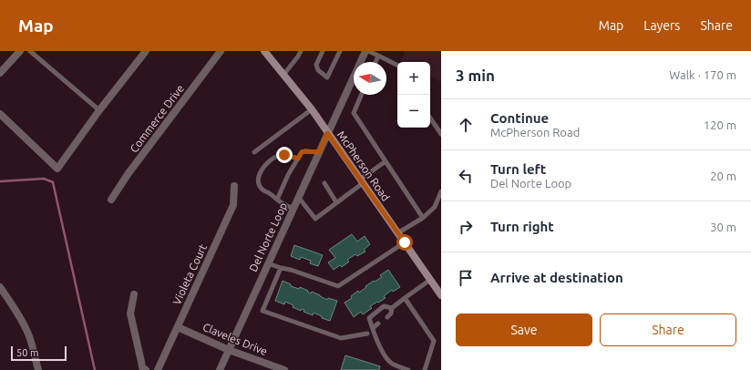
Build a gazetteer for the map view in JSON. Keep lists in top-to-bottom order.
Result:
{
  "streets": {
    "main road": ["McPherson Road"],
    "street": [
      "Commerce Drive",
      "Del Norte Loop",
      "Violeta Court",
      "Claveles Drive"
    ]
  },
  "crossings": [
    ["McPherson Road", "Del Norte Loop"],
    ["Del Norte Loop", "Claveles Drive"],
    ["Violeta Court", "Claveles Drive"]
  ],
  "scale_bar": "50 m",
  "north": "left",
  "page": {
    "header": "Map",
    "nav": ["Map", "Layers", "Share"],
    "heading": ["3 min", "Walk · 170 m"],
    "map_buttons": ["+", "−"],
    "list": [
      ["Continue", "McPherson Road", "120 m"],
      ["Turn left", "Del Norte Loop", "20 m"],
      ["Turn right", "30 m"],
      "Arrive at destination"
    ],
    "buttons": ["Save", "Share"],
    "scale": "50 m"
  }
}
